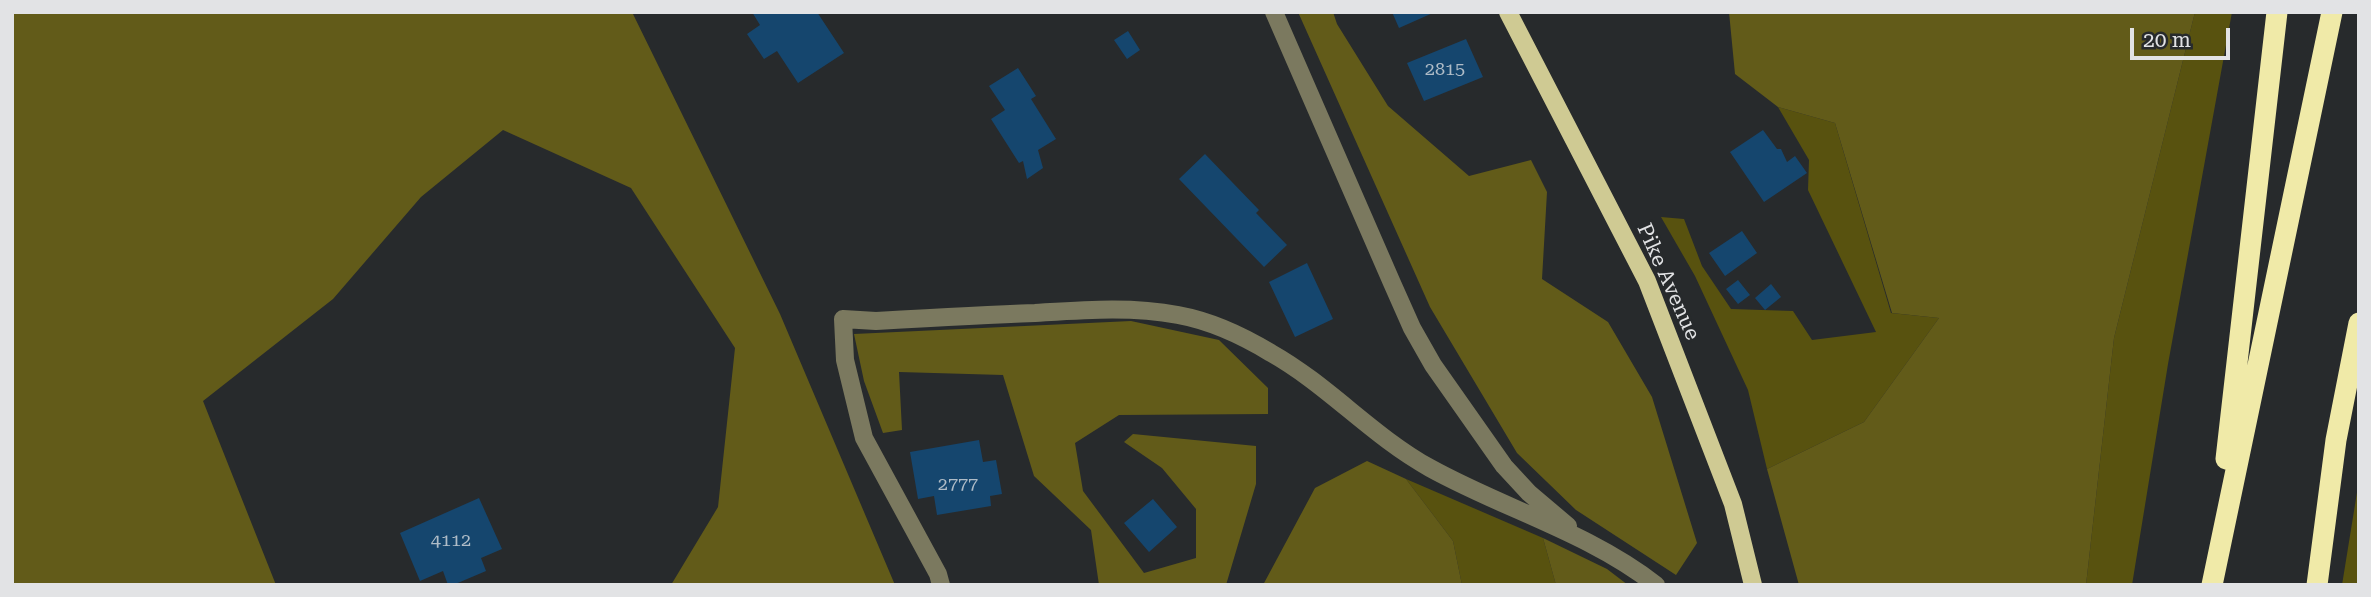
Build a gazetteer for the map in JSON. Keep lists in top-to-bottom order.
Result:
{
  "streets": {
    "main road": ["Pike Avenue"]
  },
  "house_numbers": ["2815", "2777", "4112"],
  "scale_bar": "20 m"
}
